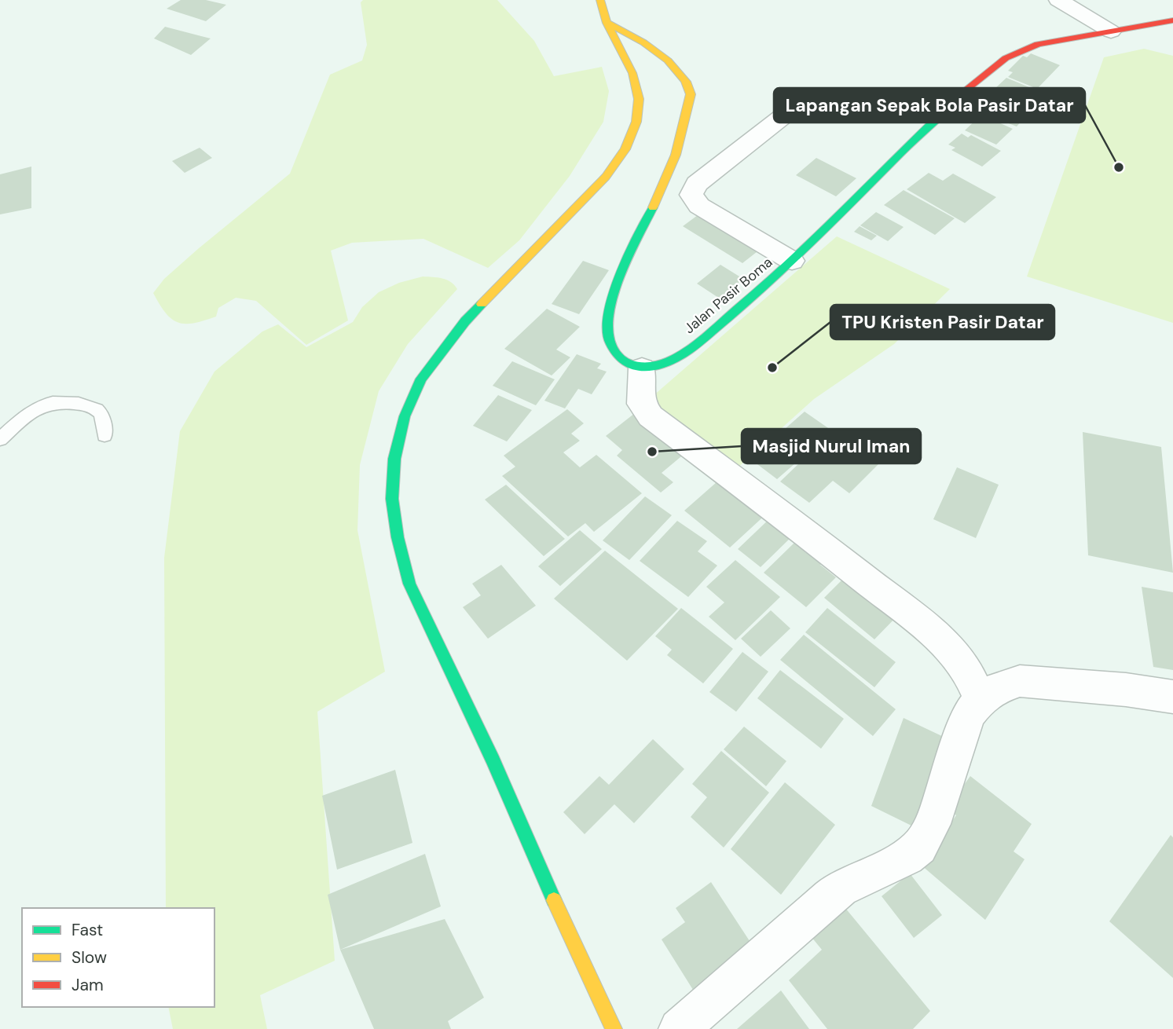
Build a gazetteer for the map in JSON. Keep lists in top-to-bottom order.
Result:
{
  "streets": {
    "main road": ["Jalan Pasir Boma"]
  },
  "places": ["Lapangan Sepak Bola Pasir Datar", "TPU Kristen Pasir Datar", "Masjid Nurul Iman"],
  "legend": ["Fast", "Slow", "Jam"]
}
